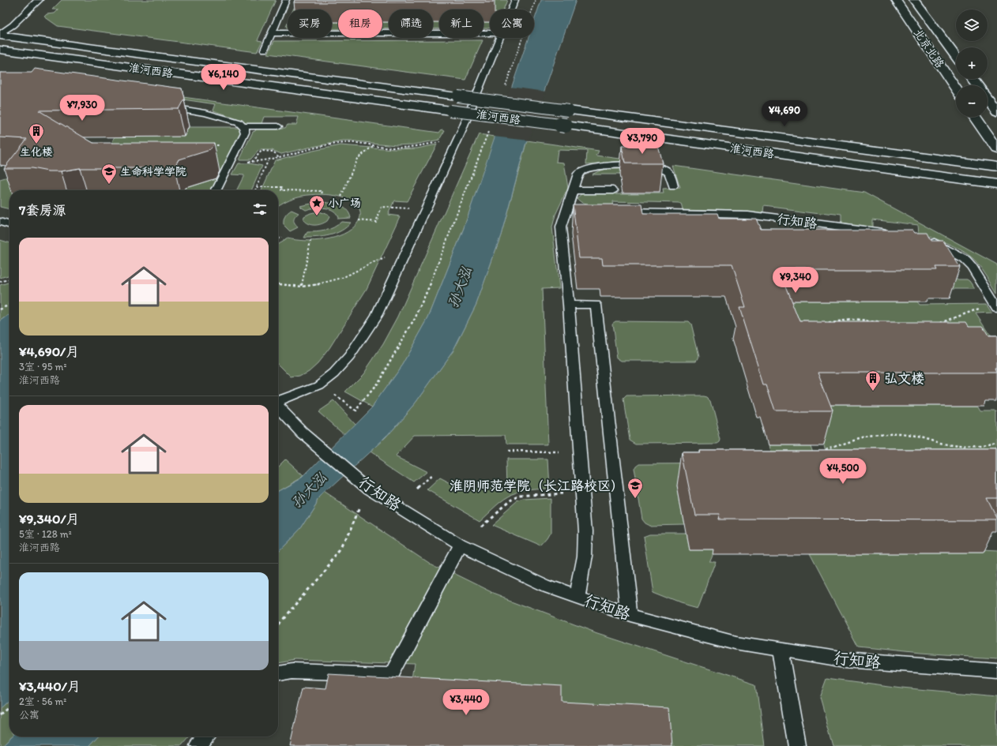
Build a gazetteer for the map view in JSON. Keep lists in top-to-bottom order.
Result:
{
  "streets": {
    "main road": ["北京北路", "淮河西路"],
    "lane": ["行知路"]
  },
  "water": ["孙大泓"],
  "places": {
    "building": ["生化楼", "弘文楼"],
    "school or university": ["生命科学学院", "淮阴师范学院（长江路校区）"],
    "place": ["小广场"]
  },
  "page": {
    "map_buttons": ["+", "−"],
    "chip": [
      "买房",
      "租房",
      "筛选",
      "新上",
      "公寓"
    ],
    "price": [
      "¥6,140",
      "¥7,930",
      "¥4,690",
      "¥3,790",
      "¥9,340",
      "¥4,500",
      "¥3,440"
    ],
    "heading": "7套房源",
    "list": [
      {
        "name": "¥4,690/月",
        "note": "3室 · 95 m² · 淮河西路"
      },
      {
        "name": "¥9,340/月",
        "note": "5室 · 128 m² · 淮河西路"
      },
      {
        "name": "¥3,440/月",
        "note": "2室 · 56 m² · 公寓"
      }
    ]
  }
}
